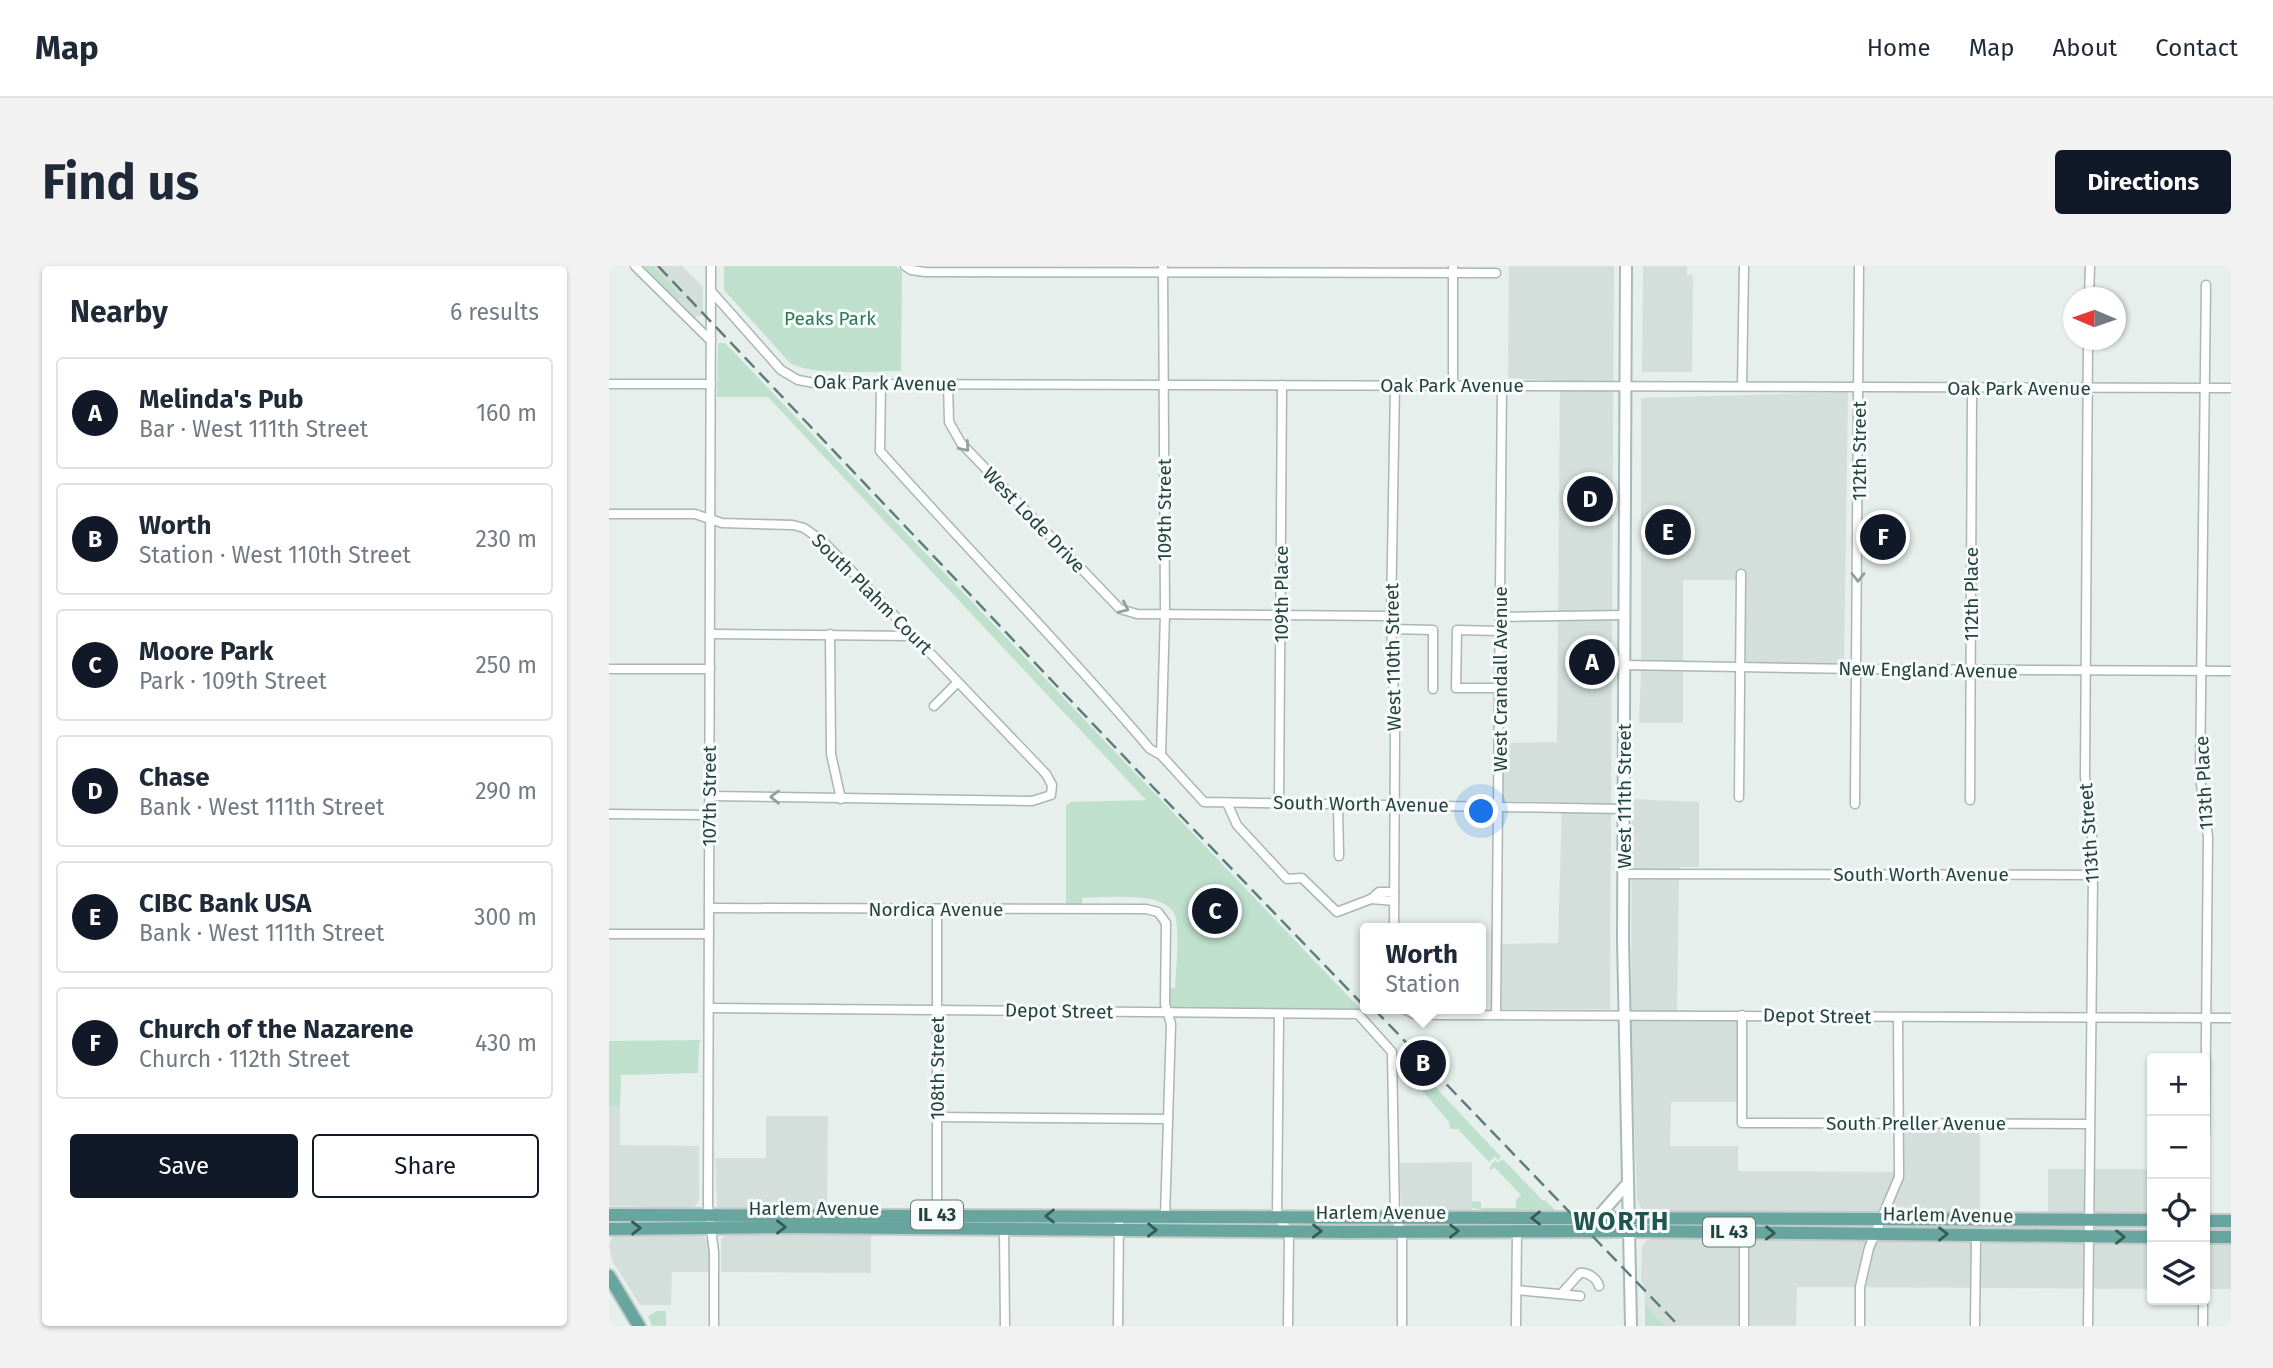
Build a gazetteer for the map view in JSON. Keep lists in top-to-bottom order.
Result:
{
  "streets": {
    "main road": ["West 111th Street", "Harlem Avenue", "IL 43"],
    "street": [
      "Oak Park Avenue",
      "112th Street",
      "109th Street",
      "West Lode Drive",
      "South Plahm Court",
      "109th Place",
      "112th Place",
      "West 110th Street",
      "New England Avenue",
      "West Crandall Avenue",
      "113th Place",
      "107th Street",
      "South Worth Avenue",
      "113th Street",
      "Nordica Avenue",
      "Depot Street",
      "108th Street",
      "South Preller Avenue"
    ]
  },
  "crossings": [
    ["Oak Park Avenue", "112th Street"],
    ["Oak Park Avenue", "109th Street"],
    ["Oak Park Avenue", "West Lode Drive"],
    ["Oak Park Avenue", "109th Place"],
    ["Oak Park Avenue", "112th Place"],
    ["Oak Park Avenue", "West 110th Street"],
    ["Oak Park Avenue", "West Crandall Avenue"],
    ["Oak Park Avenue", "113th Place"],
    ["Oak Park Avenue", "107th Street"],
    ["Oak Park Avenue", "West 111th Street"],
    ["Oak Park Avenue", "South Worth Avenue"],
    ["Oak Park Avenue", "113th Street"],
    ["112th Street", "New England Avenue"],
    ["109th Street", "West Lode Drive"],
    ["109th Street", "South Worth Avenue"],
    ["South Plahm Court", "107th Street"],
    ["109th Place", "South Worth Avenue"],
    ["112th Place", "New England Avenue"],
    ["West 110th Street", "South Worth Avenue"],
    ["New England Avenue", "113th Place"],
    ["New England Avenue", "West 111th Street"],
    ["New England Avenue", "113th Street"],
    ["West Crandall Avenue", "South Worth Avenue"],
    ["West Crandall Avenue", "Depot Street"],
    ["113th Place", "Depot Street"],
    ["107th Street", "Nordica Avenue"],
    ["107th Street", "Depot Street"],
    ["107th Street", "Harlem Avenue"],
    ["West 111th Street", "South Worth Avenue"],
    ["West 111th Street", "Depot Street"],
    ["West 111th Street", "Harlem Avenue"],
    ["South Worth Avenue", "113th Street"],
    ["113th Street", "Depot Street"],
    ["113th Street", "South Preller Avenue"],
    ["113th Street", "Harlem Avenue"],
    ["Nordica Avenue", "Depot Street"],
    ["Nordica Avenue", "108th Street"],
    ["Depot Street", "108th Street"],
    ["Depot Street", "South Preller Avenue"],
    ["Depot Street", "Harlem Avenue"],
    ["108th Street", "Harlem Avenue"]
  ],
  "one_way": ["112th Street", "West Lode Drive"],
  "districts": ["WORTH"],
  "parks": ["Peaks Park"],
  "north": "left",
  "page": {
    "header": "Map",
    "nav": [
      "Home",
      "Map",
      "About",
      "Contact"
    ],
    "buttons": [
      "Directions",
      ["Save", "Share"]
    ],
    "title": "Find us",
    "heading": ["Nearby", "6 results"],
    "list": [
      {
        "mark": "A",
        "name": "Melinda's Pub",
        "note": "Bar · West 111th Street",
        "value": "160 m"
      },
      {
        "mark": "B",
        "name": "Worth",
        "note": "Station · West 110th Street",
        "value": "230 m"
      },
      {
        "mark": "C",
        "name": "Moore Park",
        "note": "Park · 109th Street",
        "value": "250 m"
      },
      {
        "mark": "D",
        "name": "Chase",
        "note": "Bank · West 111th Street",
        "value": "290 m"
      },
      {
        "mark": "E",
        "name": "CIBC Bank USA",
        "note": "Bank · West 111th Street",
        "value": "300 m"
      },
      {
        "mark": "F",
        "name": "Church of the Nazarene",
        "note": "Church · 112th Street",
        "value": "430 m"
      }
    ],
    "pins": [
      "D",
      "E",
      "F",
      "A",
      "C",
      "B"
    ],
    "popup": ["Worth", "Station"],
    "map_buttons": ["+", "−"]
  }
}
